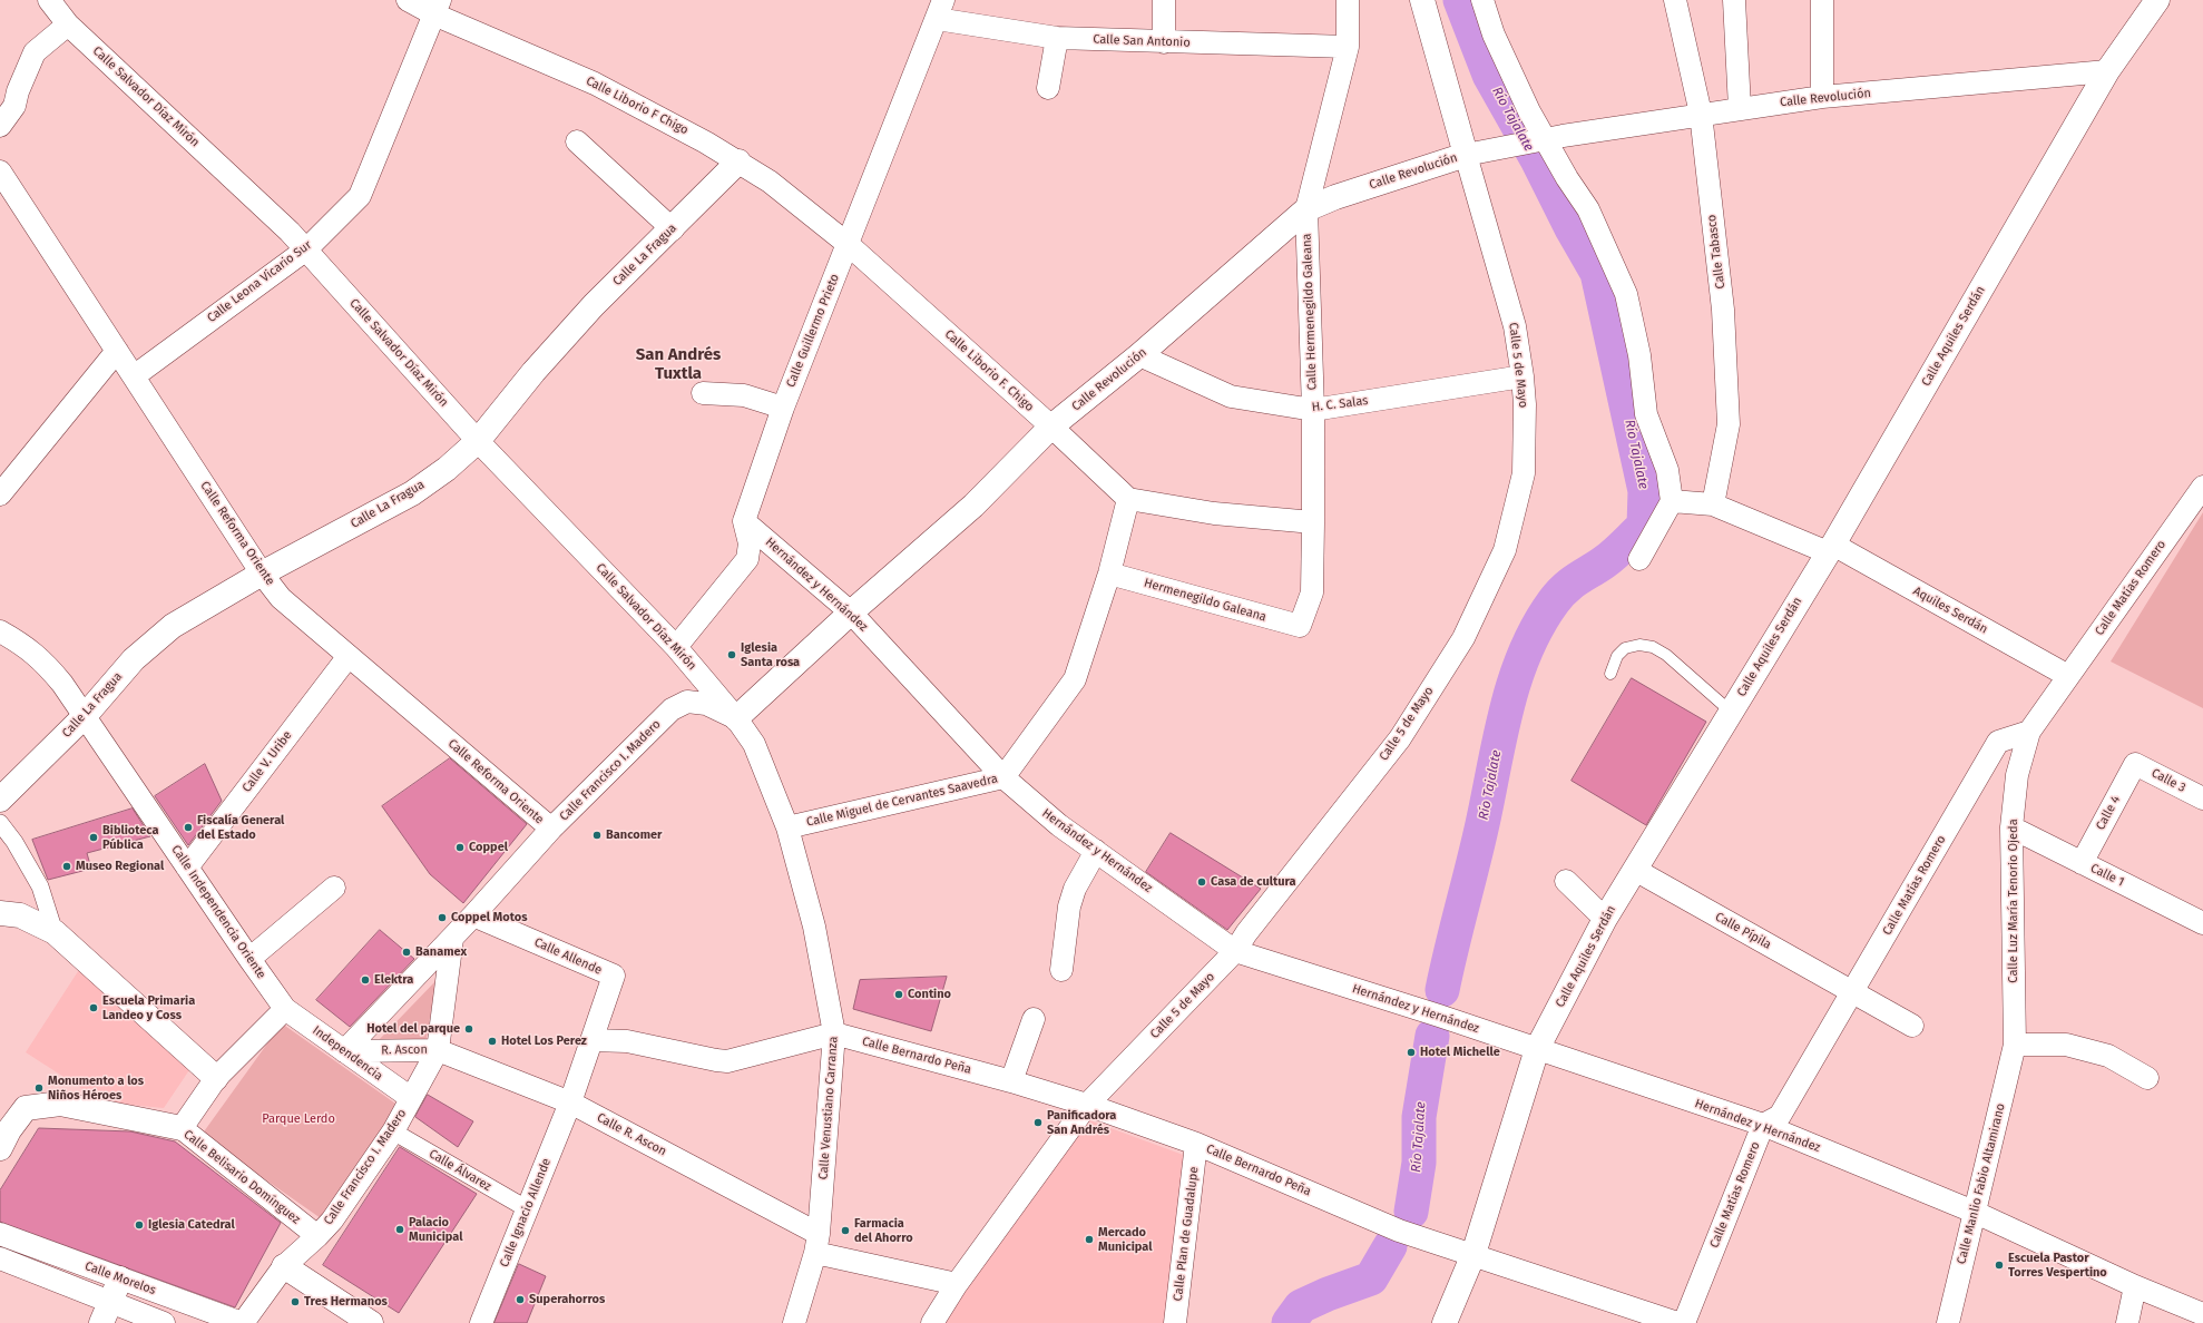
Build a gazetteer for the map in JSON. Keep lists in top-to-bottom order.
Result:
{
  "streets": {
    "street": [
      "Calle San Antonio",
      "Calle Salvador Díaz Mirón",
      "Calle Revolución",
      "Calle Liborio F Chigo",
      "Calle Tabasco",
      "Calle La Fragua",
      "Calle Leona Vicario Sur",
      "Calle Hermenegildo Galeana",
      "Calle Guillermo Prieto",
      "Calle Aquiles Serdán",
      "Calle 5 de Mayo",
      "Calle Liborio F. Chigo",
      "H. C. Salas",
      "Calle Reforma Oriente",
      "Hernández y Hernández",
      "Calle Matías Romero",
      "Hermenegildo Galeana",
      "Aquiles Serdán",
      "Calle V. Uribe",
      "Calle Francisco I. Madero",
      "Calle 3",
      "Calle Miguel de Cervantes Saavedra",
      "Calle 4",
      "Calle 1",
      "Calle Luz María Tenorio Ojeda",
      "Calle Independencia Oriente",
      "Calle Pípila",
      "Calle Allende",
      "R. Ascon",
      "Independencia",
      "Calle Bernardo Peña",
      "Calle Venustiano Carranza",
      "Calle R. Ascon",
      "Calle Álvarez",
      "Calle Belisario Domínguez",
      "Calle Manlio Fabio Altamirano",
      "Calle Ignacio Allende",
      "Calle Plan de Guadalupe",
      "Calle Morelos"
    ]
  },
  "crossings": [
    ["Calle San Antonio", "Calle Hermenegildo Galeana"],
    ["Calle San Antonio", "Calle Guillermo Prieto"],
    ["Calle Salvador Díaz Mirón", "Calle Revolución"],
    ["Calle Salvador Díaz Mirón", "Calle La Fragua"],
    ["Calle Salvador Díaz Mirón", "Calle Leona Vicario Sur"],
    ["Calle Salvador Díaz Mirón", "Calle Francisco I. Madero"],
    ["Calle Salvador Díaz Mirón", "Calle Venustiano Carranza"],
    ["Calle Revolución", "Calle Tabasco"],
    ["Calle Revolución", "Calle Hermenegildo Galeana"],
    ["Calle Revolución", "Calle Aquiles Serdán"],
    ["Calle Revolución", "Calle 5 de Mayo"],
    ["Calle Revolución", "Calle Liborio F. Chigo"],
    ["Calle Revolución", "H. C. Salas"],
    ["Calle Revolución", "Hernández y Hernández"],
    ["Calle Revolución", "Calle Francisco I. Madero"],
    ["Calle Revolución", "Calle Venustiano Carranza"],
    ["Calle Liborio F Chigo", "Calle La Fragua"],
    ["Calle Liborio F Chigo", "Calle Leona Vicario Sur"],
    ["Calle Liborio F Chigo", "Calle Guillermo Prieto"],
    ["Calle Liborio F Chigo", "Calle Liborio F. Chigo"],
    ["Calle Tabasco", "Aquiles Serdán"],
    ["Calle La Fragua", "Calle Reforma Oriente"],
    ["Calle La Fragua", "Calle Independencia Oriente"],
    ["Calle Leona Vicario Sur", "Calle Reforma Oriente"],
    ["Calle Hermenegildo Galeana", "H. C. Salas"],
    ["Calle Hermenegildo Galeana", "Hermenegildo Galeana"],
    ["Calle Guillermo Prieto", "Calle Liborio F. Chigo"],
    ["Calle Guillermo Prieto", "Hernández y Hernández"],
    ["Calle Aquiles Serdán", "Hernández y Hernández"],
    ["Calle Aquiles Serdán", "Aquiles Serdán"],
    ["Calle Aquiles Serdán", "Calle Pípila"],
    ["Calle Aquiles Serdán", "Calle Bernardo Peña"],
    ["Calle 5 de Mayo", "H. C. Salas"],
    ["Calle 5 de Mayo", "Hernández y Hernández"],
    ["Calle 5 de Mayo", "Calle Bernardo Peña"],
    ["Calle 5 de Mayo", "Calle R. Ascon"],
    ["Calle Liborio F. Chigo", "Calle Miguel de Cervantes Saavedra"],
    ["Calle Reforma Oriente", "Calle V. Uribe"],
    ["Calle Reforma Oriente", "Calle Francisco I. Madero"],
    ["Hernández y Hernández", "Calle Matías Romero"],
    ["Hernández y Hernández", "Calle Miguel de Cervantes Saavedra"],
    ["Hernández y Hernández", "Calle Manlio Fabio Altamirano"],
    ["Calle Matías Romero", "Aquiles Serdán"],
    ["Calle Matías Romero", "Calle Luz María Tenorio Ojeda"],
    ["Calle Matías Romero", "Calle Pípila"],
    ["Hermenegildo Galeana", "Calle Miguel de Cervantes Saavedra"],
    ["Calle V. Uribe", "Calle Independencia Oriente"],
    ["Calle Francisco I. Madero", "Calle Allende"],
    ["Calle Francisco I. Madero", "R. Ascon"],
    ["Calle Francisco I. Madero", "Independencia"],
    ["Calle Francisco I. Madero", "Calle Venustiano Carranza"],
    ["Calle Francisco I. Madero", "Calle R. Ascon"],
    ["Calle Francisco I. Madero", "Calle Álvarez"],
    ["Calle Francisco I. Madero", "Calle Belisario Domínguez"],
    ["Calle Francisco I. Madero", "Calle Morelos"],
    ["Calle 3", "Calle 4"],
    ["Calle Miguel de Cervantes Saavedra", "Calle Venustiano Carranza"],
    ["Calle 4", "Calle 1"],
    ["Calle 1", "Calle Luz María Tenorio Ojeda"],
    ["Calle Luz María Tenorio Ojeda", "Calle Manlio Fabio Altamirano"],
    ["Calle Independencia Oriente", "Independencia"],
    ["Calle Allende", "Calle R. Ascon"],
    ["Calle Allende", "Calle Ignacio Allende"],
    ["R. Ascon", "Independencia"],
    ["R. Ascon", "Calle R. Ascon"],
    ["Calle Bernardo Peña", "Calle Venustiano Carranza"],
    ["Calle Bernardo Peña", "Calle Plan de Guadalupe"],
    ["Calle Venustiano Carranza", "Calle R. Ascon"],
    ["Calle R. Ascon", "Calle Ignacio Allende"],
    ["Calle Álvarez", "Calle Ignacio Allende"]
  ],
  "districts": ["San Andrés Tuxtla"],
  "water": ["Río Tajalate"],
  "parks": ["Parque Lerdo"],
  "places": [
    "Iglesia Santa rosa",
    "Fiscalía General del Estado",
    "Bancomer",
    "Biblioteca Pública",
    "Coppel",
    "Museo Regional",
    "Casa de cultura",
    "Coppel Motos",
    "Banamex",
    "Elektra",
    "Contino",
    "Escuela Primaria Landeo y Coss",
    "Hotel del parque",
    "Hotel Los Perez",
    "Hotel Michelle",
    "Monumento a los Niños Héroes",
    "Panificadora San Andrés",
    "Iglesia Catedral",
    "Palacio Municipal",
    "Farmacia del Ahorro",
    "Mercado Municipal",
    "Escuela Pastor Torres Vespertino",
    "Superahorros",
    "Tres Hermanos"
  ]
}
